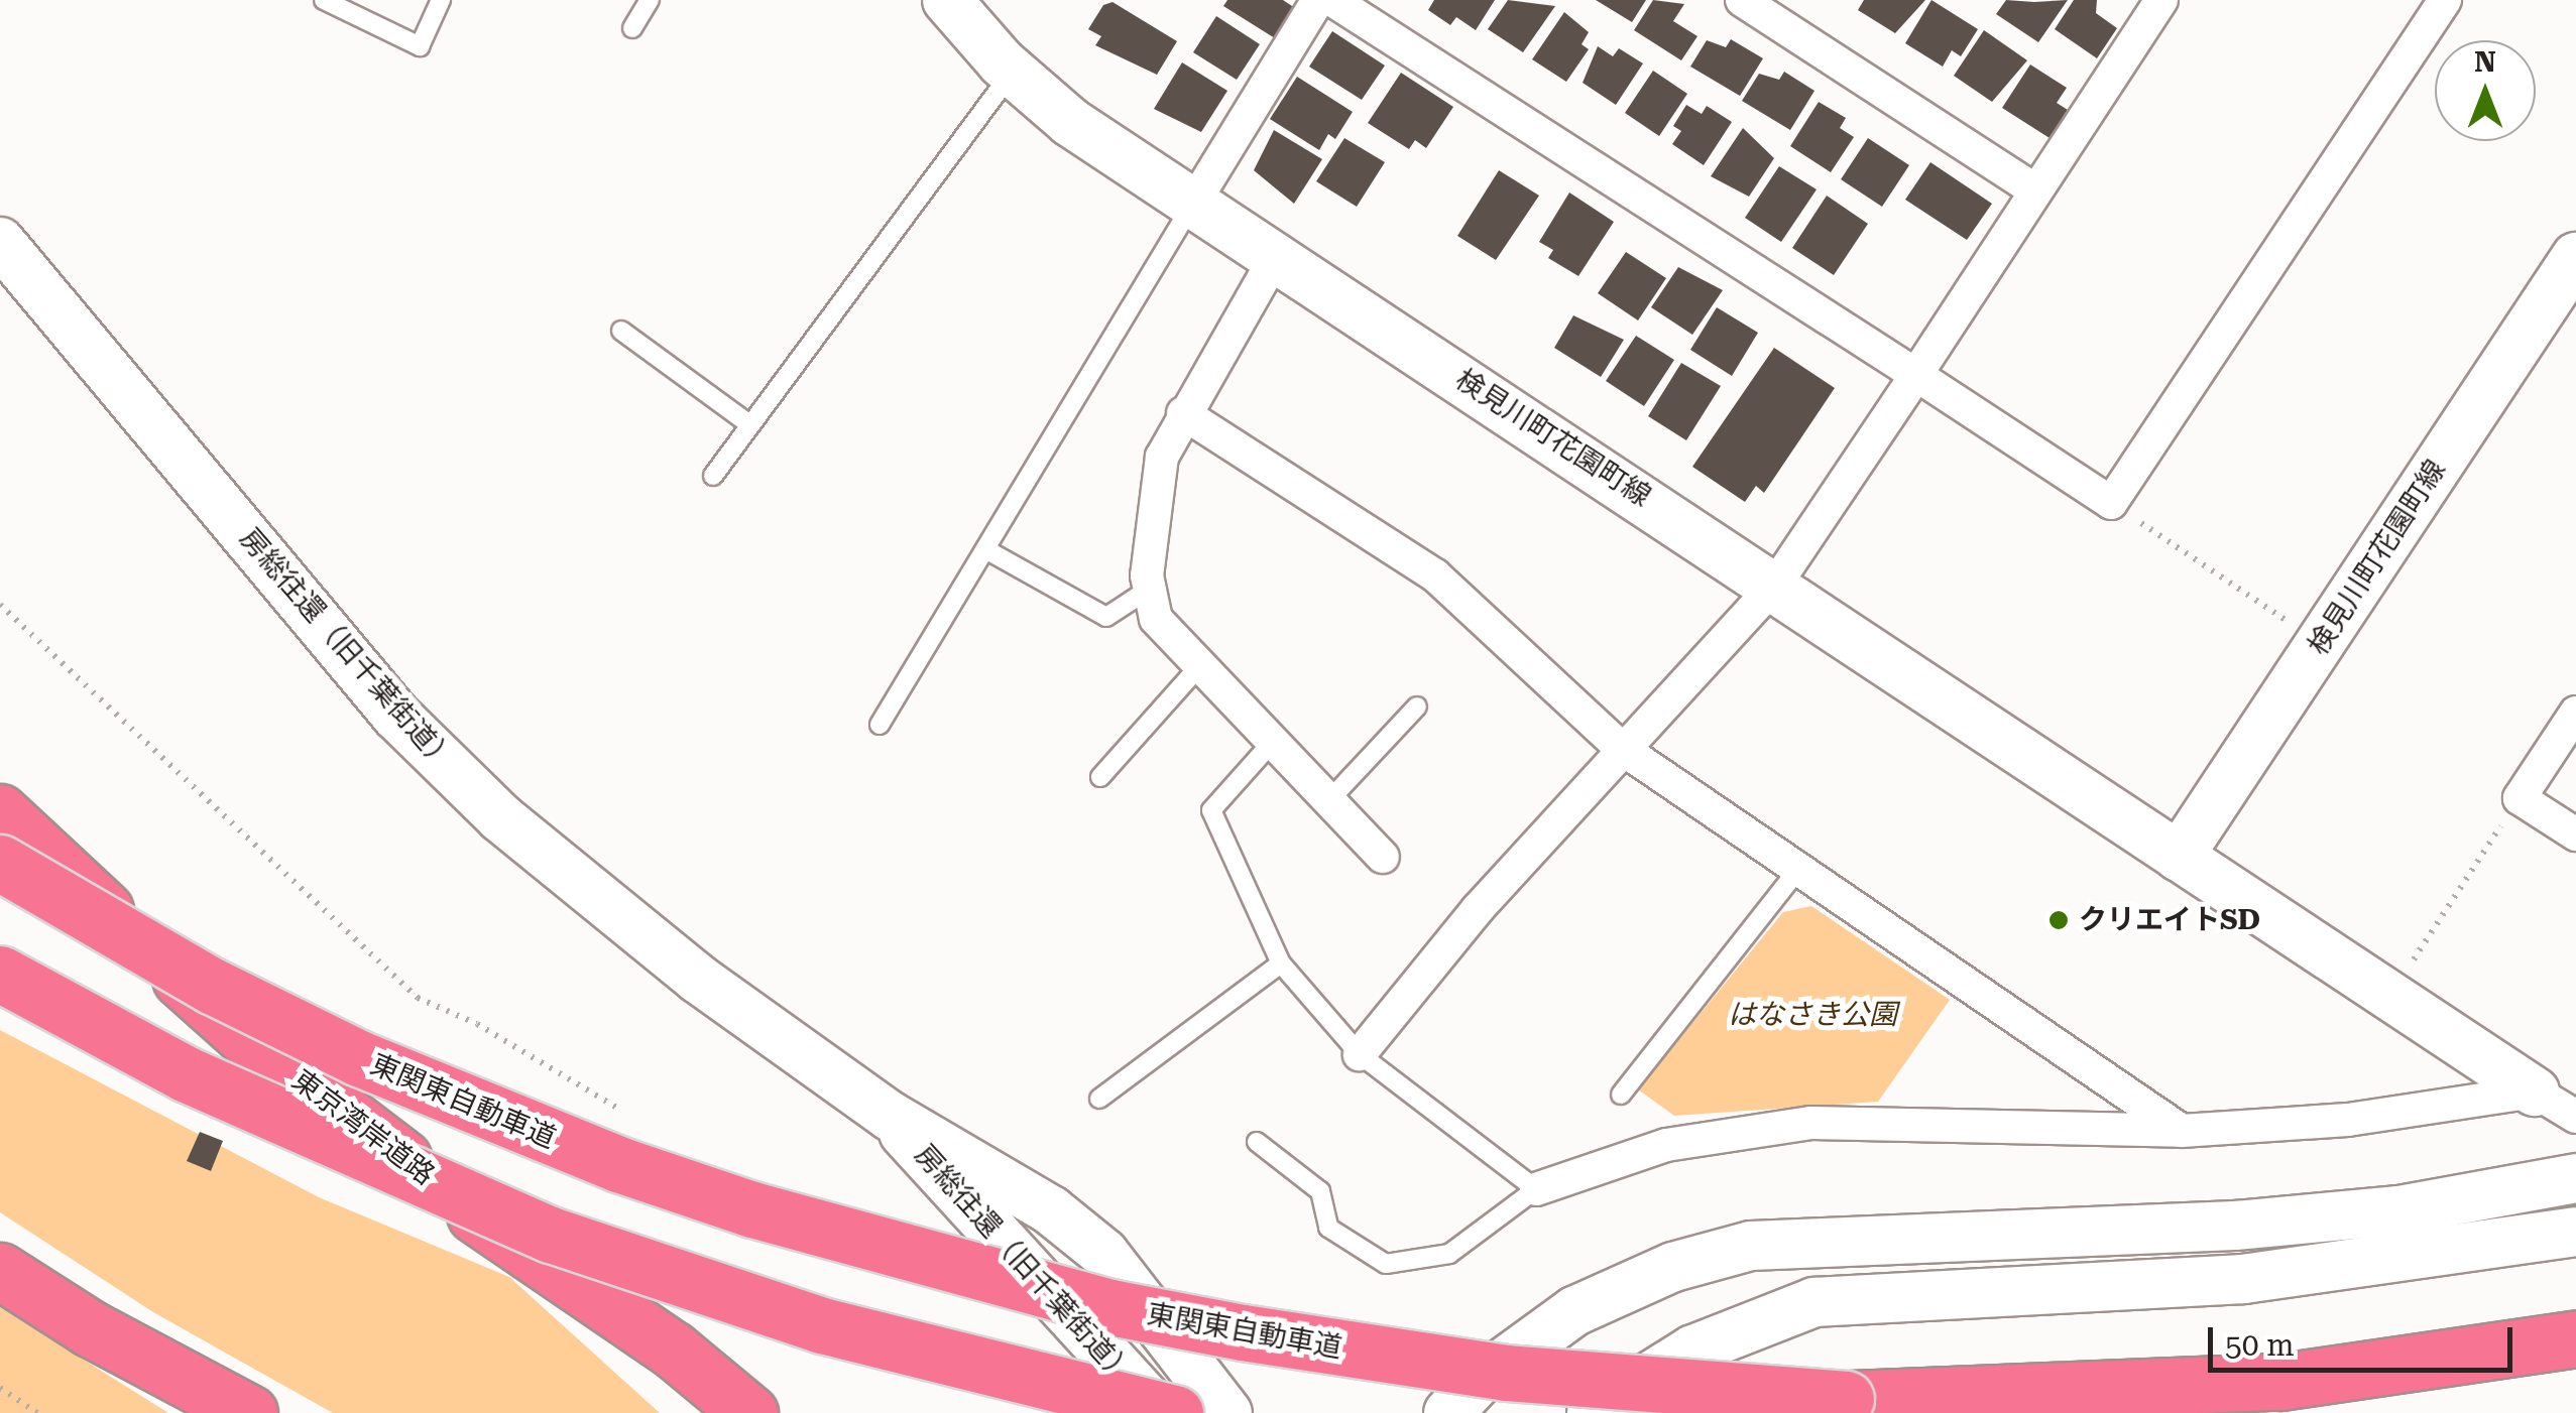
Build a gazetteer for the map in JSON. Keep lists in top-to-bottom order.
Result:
{
  "streets": {
    "highway": ["東関東自動車道", "東京湾岸道路"],
    "street": ["検見川町花園町線", "房総往還（旧千葉街道）"]
  },
  "parks": ["はなさき公園"],
  "places": ["クリエイトSD"],
  "scale_bar": "50 m",
  "north": "top"
}
